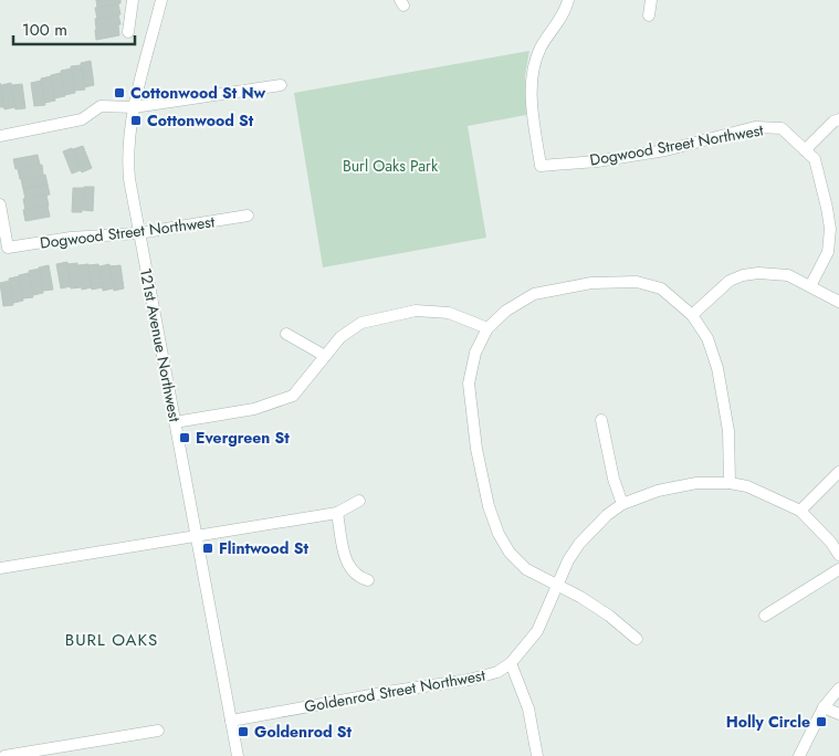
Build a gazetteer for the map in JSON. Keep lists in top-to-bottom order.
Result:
{
  "streets": {
    "street": ["Dogwood Street Northwest", "121st Avenue Northwest", "Goldenrod Street Northwest"]
  },
  "crossings": [
    ["Dogwood Street Northwest", "121st Avenue Northwest"],
    ["121st Avenue Northwest", "Goldenrod Street Northwest"]
  ],
  "districts": ["BURL OAKS"],
  "parks": ["Burl Oaks Park"],
  "places": {
    "transit": [
      "Cottonwood St Nw",
      "Cottonwood St",
      "Evergreen St",
      "Flintwood St",
      "Holly Circle",
      "Goldenrod St"
    ]
  },
  "scale_bar": "100 m"
}
